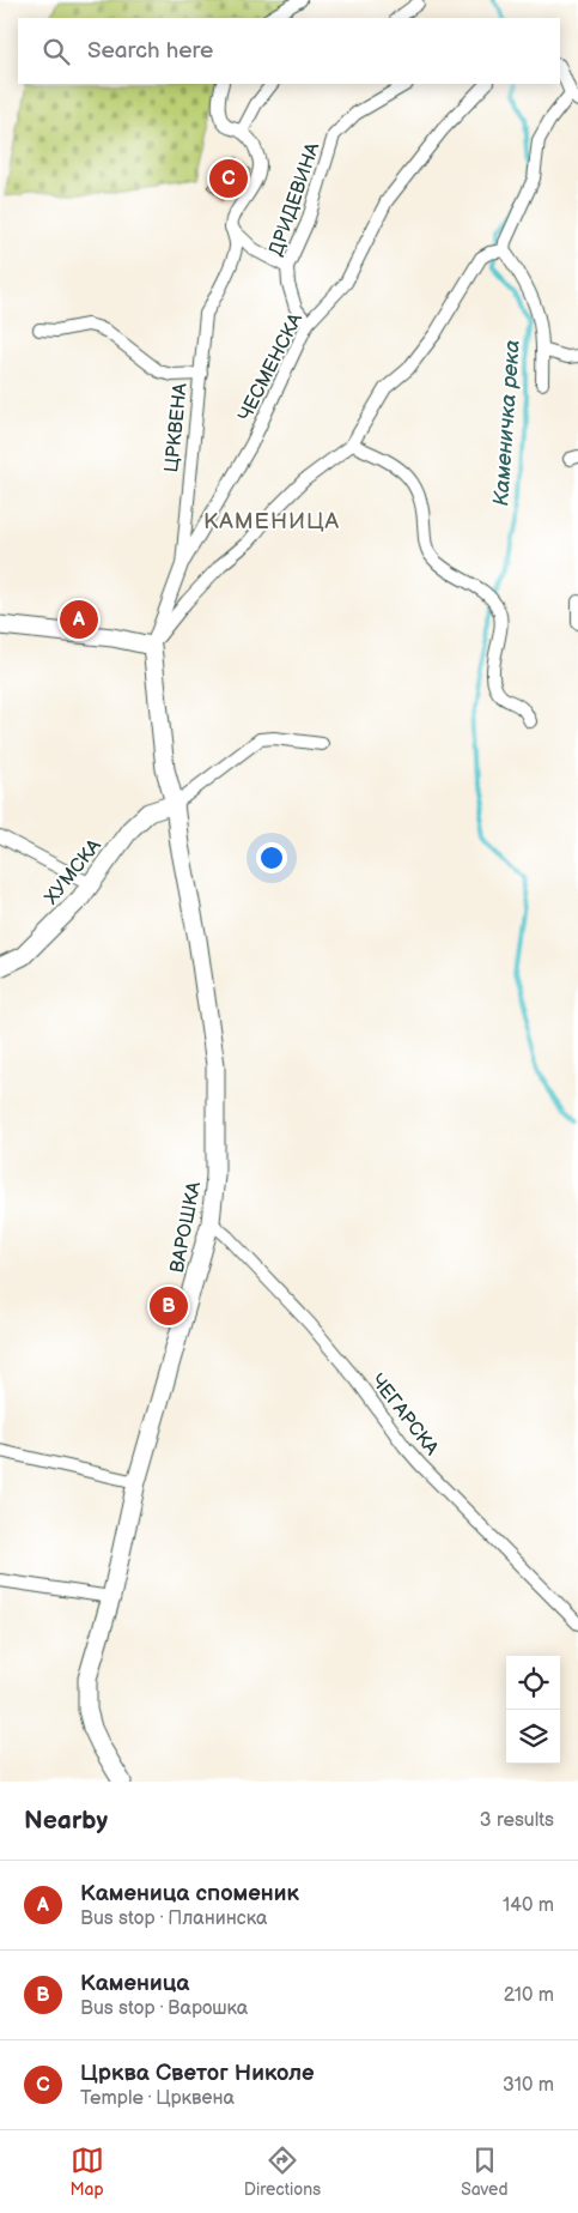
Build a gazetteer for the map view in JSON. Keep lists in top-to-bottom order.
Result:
{
  "streets": {
    "street": [
      "ДРИДЕВИНА",
      "ЧЕСМЕНСКА",
      "ЦРКВЕНА",
      "ХУМСКА",
      "ВАРОШКА",
      "ЧЕГАРСКА"
    ]
  },
  "crossings": [
    ["ДРИДЕВИНА", "ЧЕСМЕНСКА"],
    ["ЧЕСМЕНСКА", "ЦРКВЕНА"],
    ["ЦРКВЕНА", "ХУМСКА"],
    ["ЦРКВЕНА", "ВАРОШКА"],
    ["ХУМСКА", "ВАРОШКА"],
    ["ВАРОШКА", "ЧЕГАРСКА"]
  ],
  "districts": ["КАМЕНИЦА"],
  "water": ["Каменичка река"],
  "page": {
    "search": "Search here",
    "pins": ["C", "A", "B"],
    "heading": ["Nearby", "3 results"],
    "list": [
      {
        "mark": "A",
        "name": "Каменица споменик",
        "note": "Bus stop · Планинска",
        "value": "140 m"
      },
      {
        "mark": "B",
        "name": "Каменица",
        "note": "Bus stop · Варошка",
        "value": "210 m"
      },
      {
        "mark": "C",
        "name": "Црква Светог Николе",
        "note": "Temple · Црквена",
        "value": "310 m"
      }
    ],
    "nav": ["Map", "Directions", "Saved"]
  }
}
